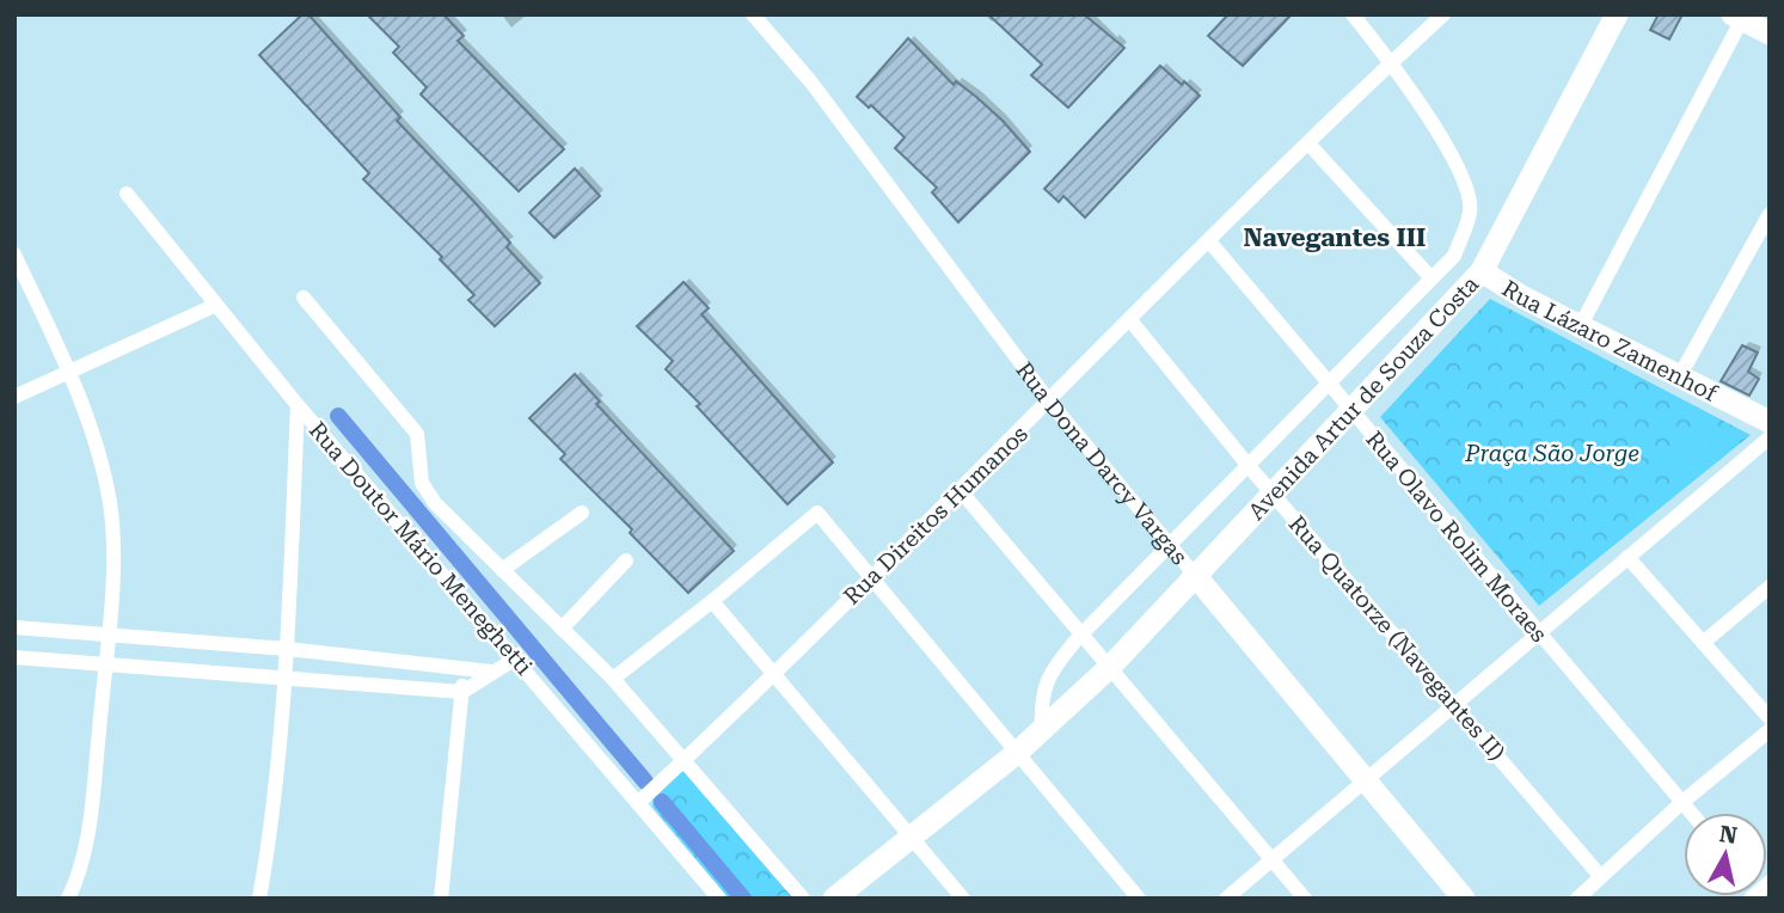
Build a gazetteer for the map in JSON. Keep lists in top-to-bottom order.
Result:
{
  "streets": {
    "street": [
      "Rua Lázaro Zamenhof",
      "Avenida Artur de Souza Costa",
      "Rua Dona Darcy Vargas",
      "Rua Direitos Humanos",
      "Rua Olavo Rolim Moraes",
      "Rua Doutor Mário Meneghetti",
      "Rua Quatorze (Navegantes II)"
    ]
  },
  "crossings": [
    ["Rua Lázaro Zamenhof", "Avenida Artur de Souza Costa"],
    ["Avenida Artur de Souza Costa", "Rua Dona Darcy Vargas"],
    ["Avenida Artur de Souza Costa", "Rua Direitos Humanos"],
    ["Avenida Artur de Souza Costa", "Rua Olavo Rolim Moraes"],
    ["Avenida Artur de Souza Costa", "Rua Quatorze (Navegantes II)"],
    ["Rua Dona Darcy Vargas", "Rua Direitos Humanos"],
    ["Rua Direitos Humanos", "Rua Olavo Rolim Moraes"],
    ["Rua Direitos Humanos", "Rua Doutor Mário Meneghetti"],
    ["Rua Direitos Humanos", "Rua Quatorze (Navegantes II)"]
  ],
  "districts": ["Navegantes III"],
  "parks": ["Praça São Jorge"],
  "north": "top"
}
